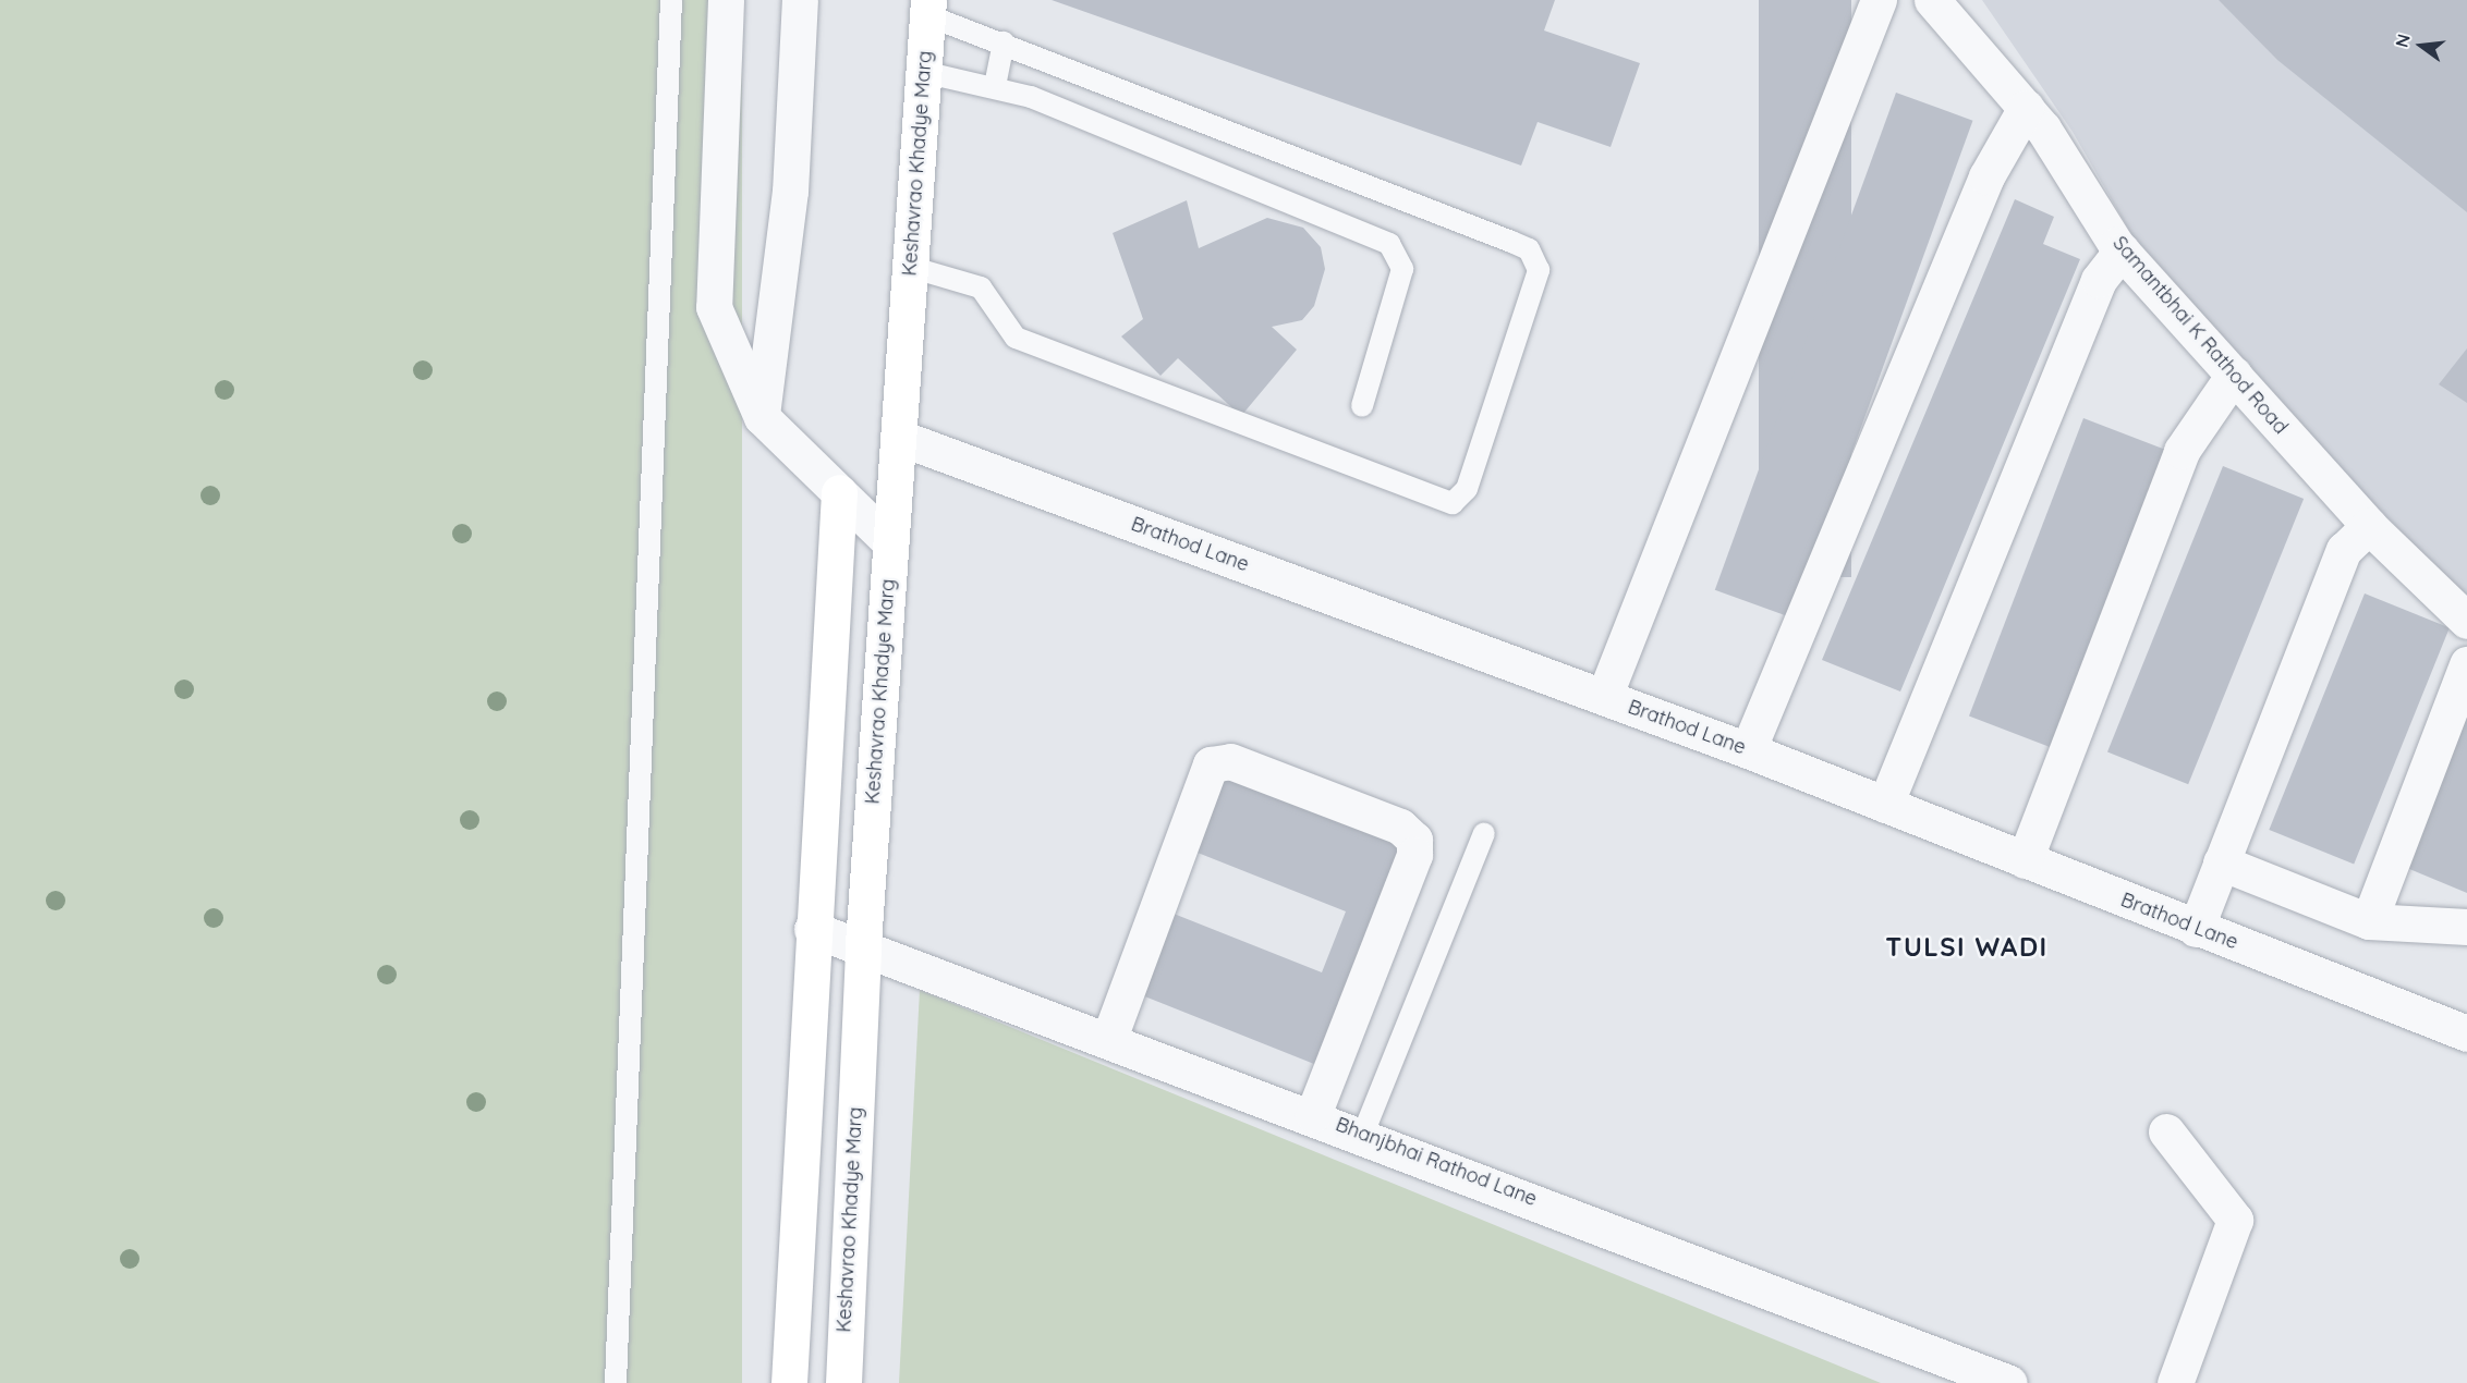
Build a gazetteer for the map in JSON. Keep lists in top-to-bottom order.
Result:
{
  "streets": {
    "main road": ["Keshavrao Khadye Marg"],
    "street": ["Samantbhai K Rathod Road", "Brathod Lane", "Bhanjbhai Rathod Lane"]
  },
  "crossings": [
    ["Keshavrao Khadye Marg", "Brathod Lane"],
    ["Keshavrao Khadye Marg", "Bhanjbhai Rathod Lane"]
  ],
  "districts": ["TULSI WADI"],
  "north": "left"
}
